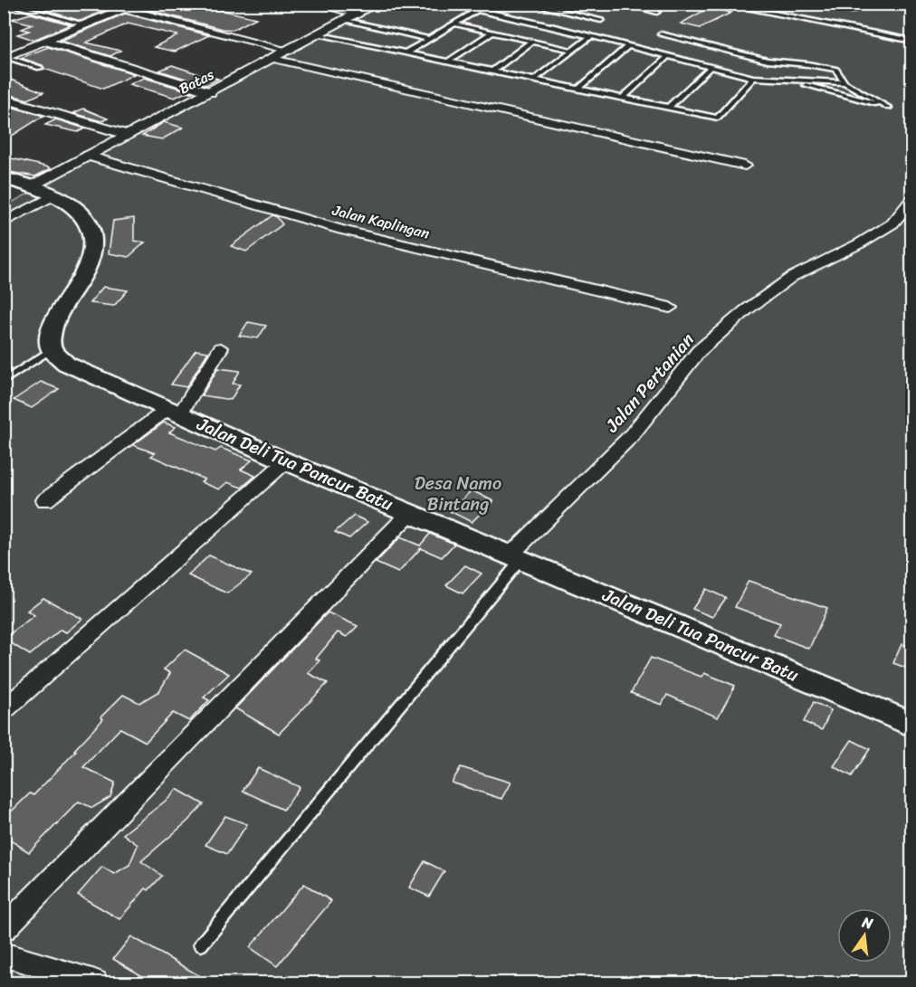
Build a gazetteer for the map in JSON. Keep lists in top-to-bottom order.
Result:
{
  "streets": {
    "main road": ["Jalan Deli Tua Pancur Batu"],
    "street": ["Batas", "Jalan Kaplingan", "Jalan Pertanian"]
  },
  "crossings": [
    ["Batas", "Jalan Kaplingan"],
    ["Jalan Pertanian", "Jalan Deli Tua Pancur Batu"]
  ],
  "parks": ["Desa Namo Bintang"],
  "north": "top"
}
